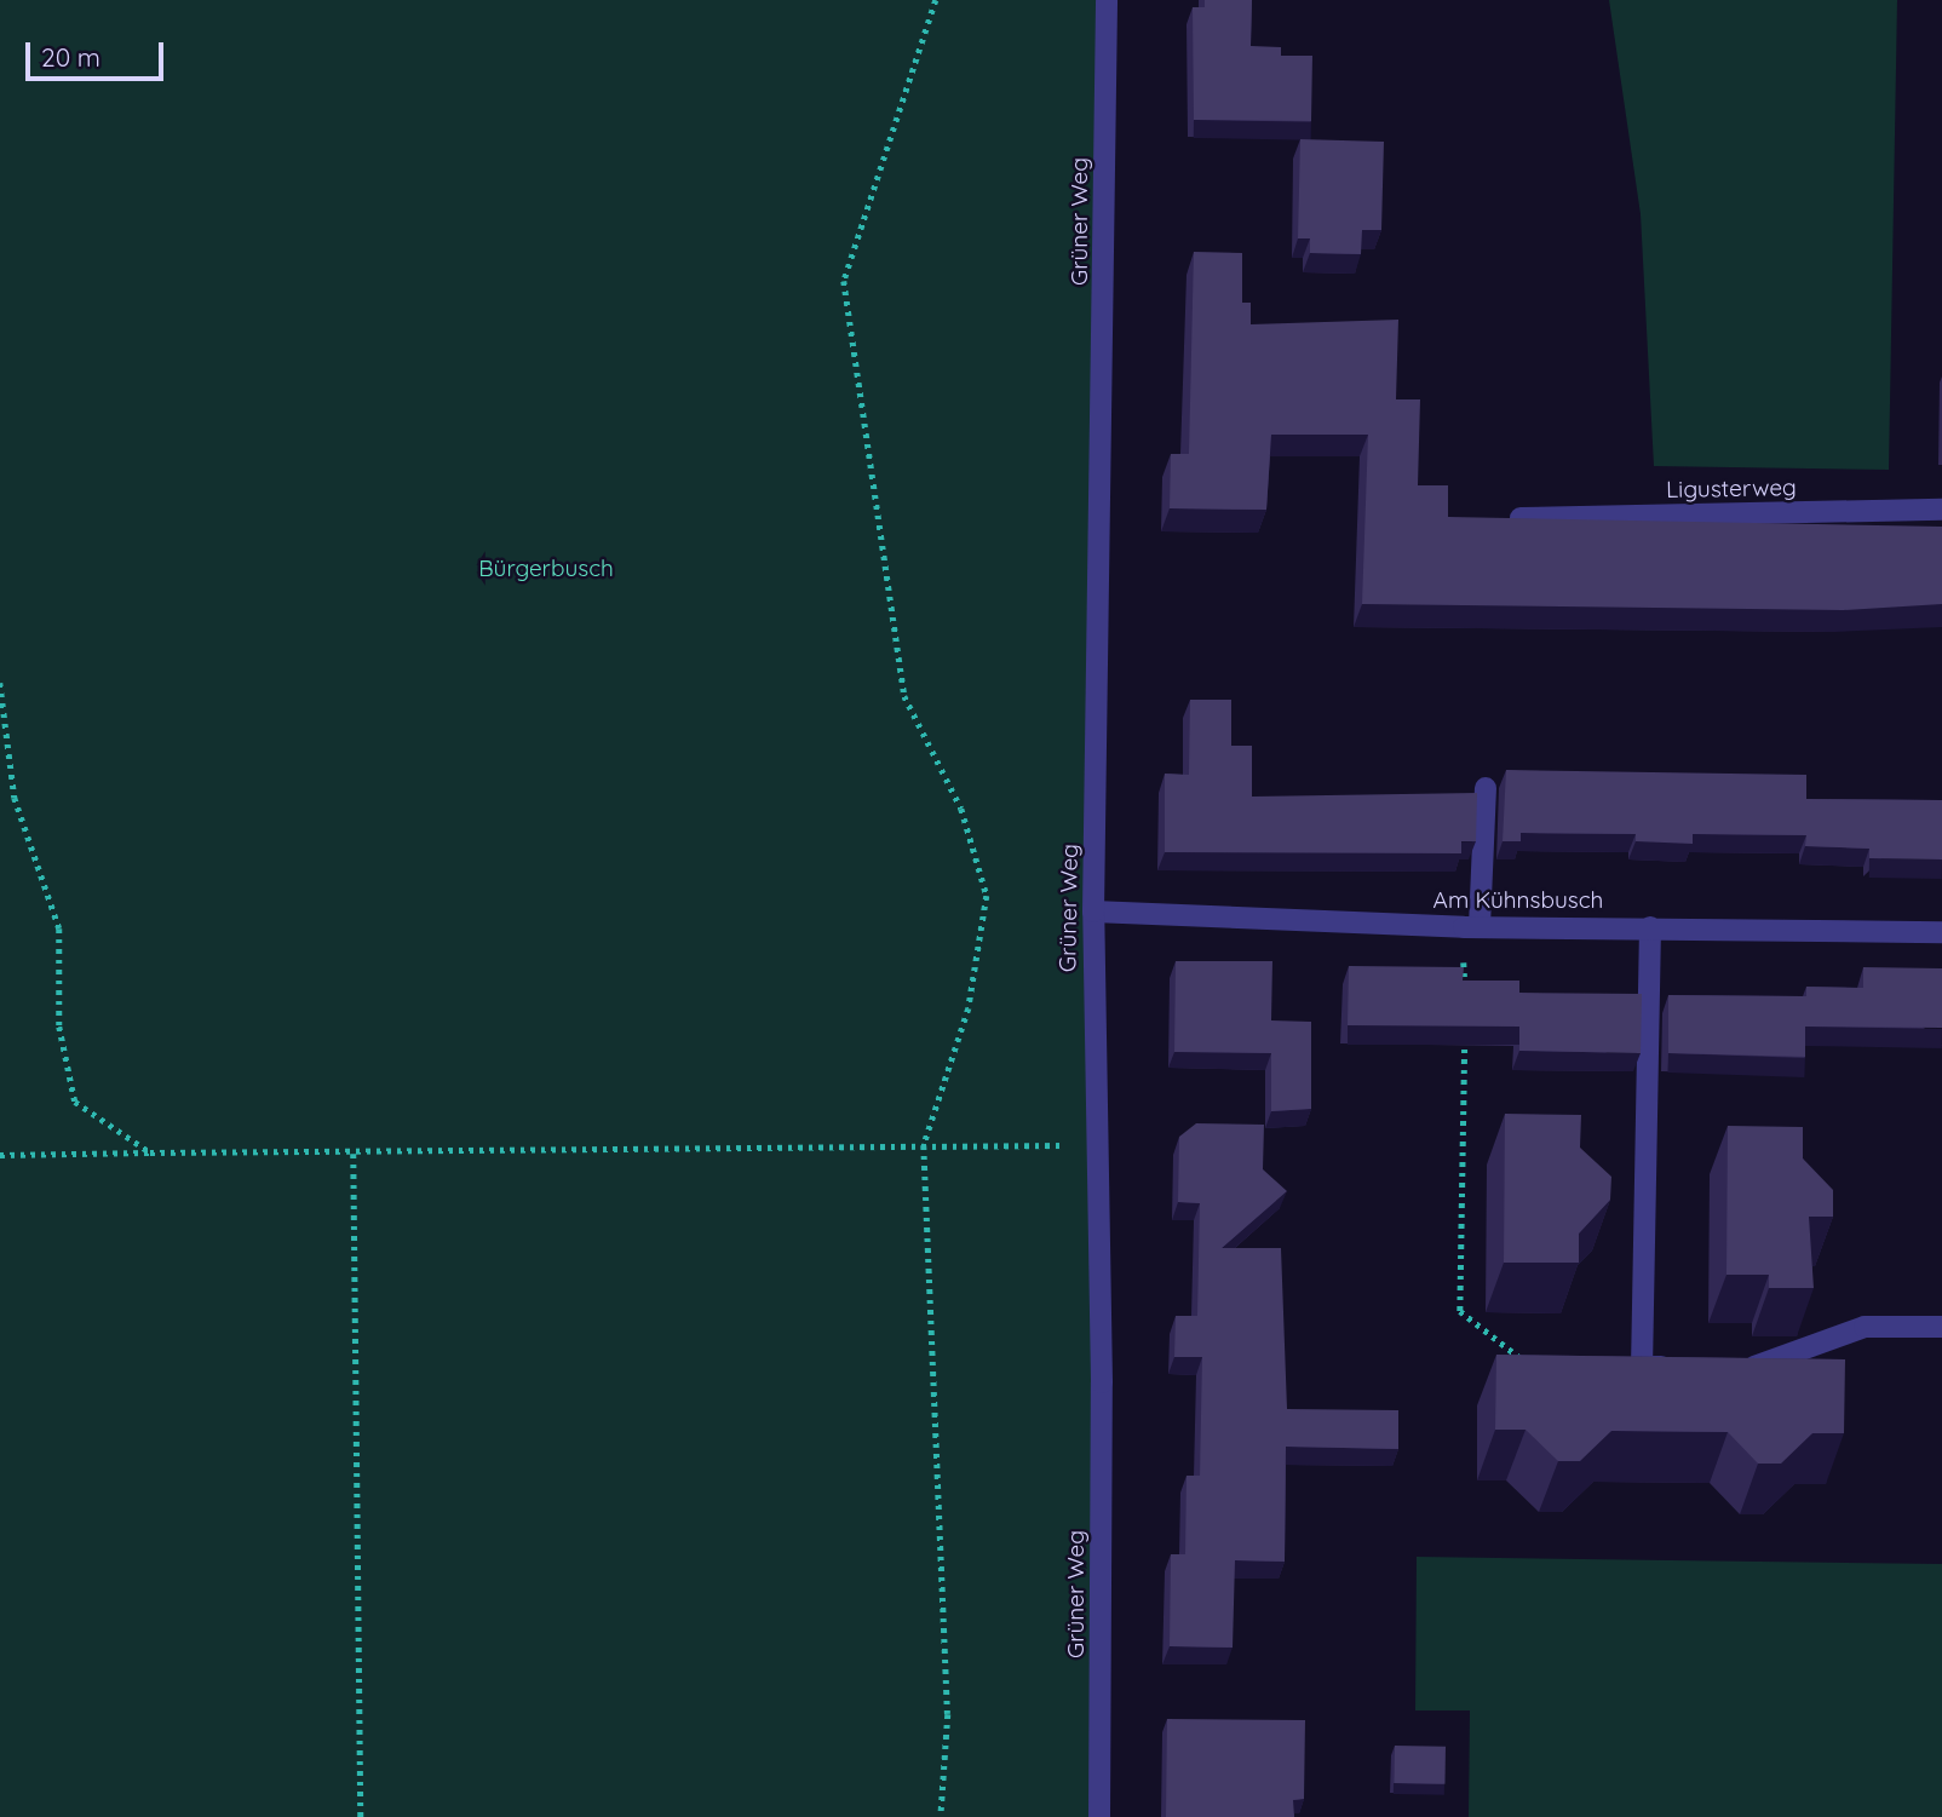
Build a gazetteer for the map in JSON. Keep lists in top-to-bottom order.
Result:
{
  "streets": {
    "street": ["Grüner Weg", "Ligusterweg", "Am Kühnsbusch"]
  },
  "crossings": [
    ["Grüner Weg", "Am Kühnsbusch"]
  ],
  "parks": ["Bürgerbusch"],
  "scale_bar": "20 m"
}
